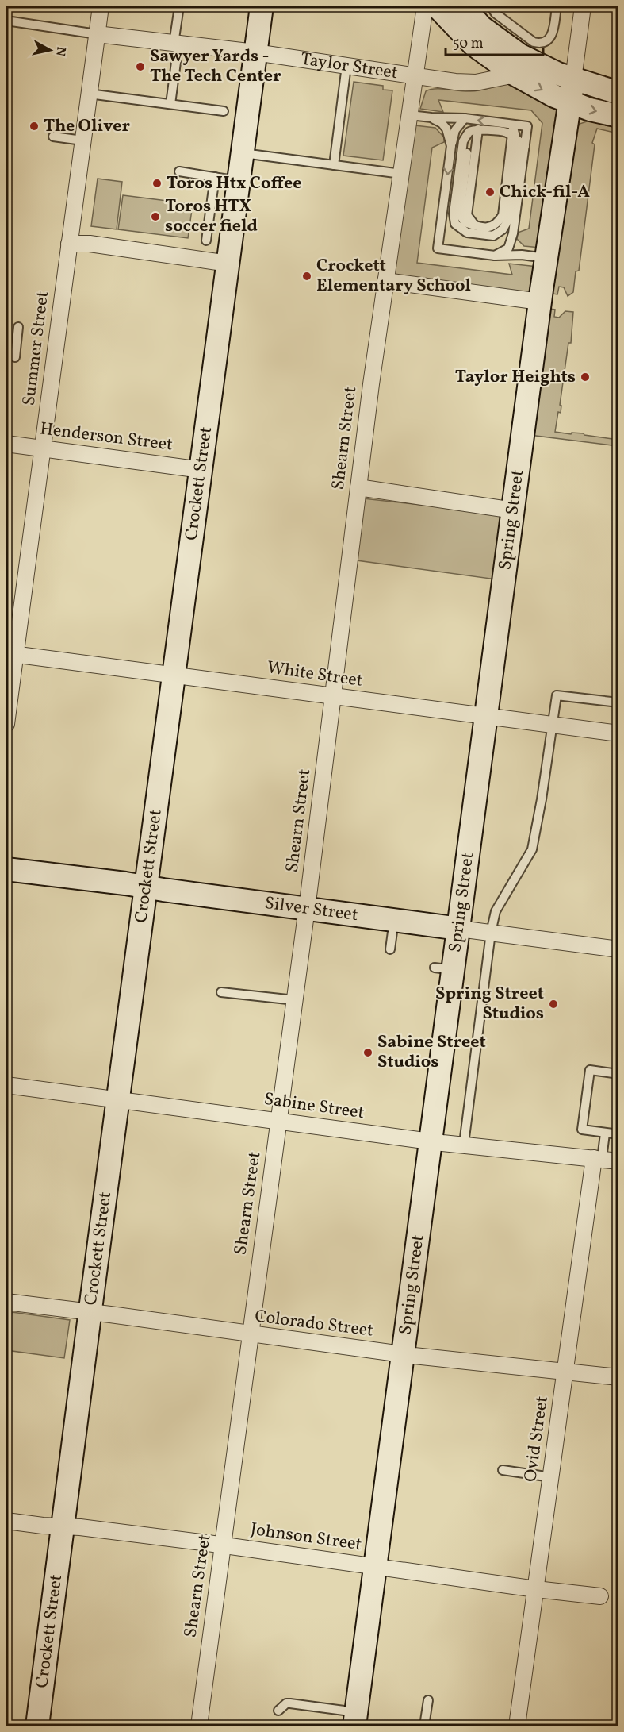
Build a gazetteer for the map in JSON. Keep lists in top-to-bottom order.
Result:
{
  "streets": {
    "main road": ["Crockett Street", "Spring Street", "Silver Street"],
    "street": [
      "Taylor Street",
      "Summer Street",
      "Henderson Street",
      "Shearn Street",
      "White Street",
      "Sabine Street",
      "Colorado Street",
      "Ovid Street",
      "Johnson Street"
    ]
  },
  "crossings": [
    ["Taylor Street", "Summer Street"],
    ["Taylor Street", "Shearn Street"],
    ["Taylor Street", "Crockett Street"],
    ["Summer Street", "Henderson Street"],
    ["Summer Street", "White Street"],
    ["Henderson Street", "Crockett Street"],
    ["Shearn Street", "White Street"],
    ["Shearn Street", "Silver Street"],
    ["Shearn Street", "Sabine Street"],
    ["Shearn Street", "Colorado Street"],
    ["Shearn Street", "Johnson Street"],
    ["Crockett Street", "White Street"],
    ["Crockett Street", "Silver Street"],
    ["Crockett Street", "Sabine Street"],
    ["Crockett Street", "Colorado Street"],
    ["Crockett Street", "Johnson Street"],
    ["Spring Street", "White Street"],
    ["Spring Street", "Silver Street"],
    ["Spring Street", "Sabine Street"],
    ["Spring Street", "Colorado Street"],
    ["Spring Street", "Johnson Street"],
    ["Sabine Street", "Ovid Street"],
    ["Colorado Street", "Ovid Street"],
    ["Ovid Street", "Johnson Street"]
  ],
  "places": [
    "Sawyer Yards - The Tech Center",
    "The Oliver",
    "Toros Htx Coffee",
    "Chick-fil-A",
    "Toros HTX soccer field",
    "Crockett Elementary School",
    "Taylor Heights",
    "Spring Street Studios",
    "Sabine Street Studios"
  ],
  "scale_bar": "50 m",
  "north": "right"
}
